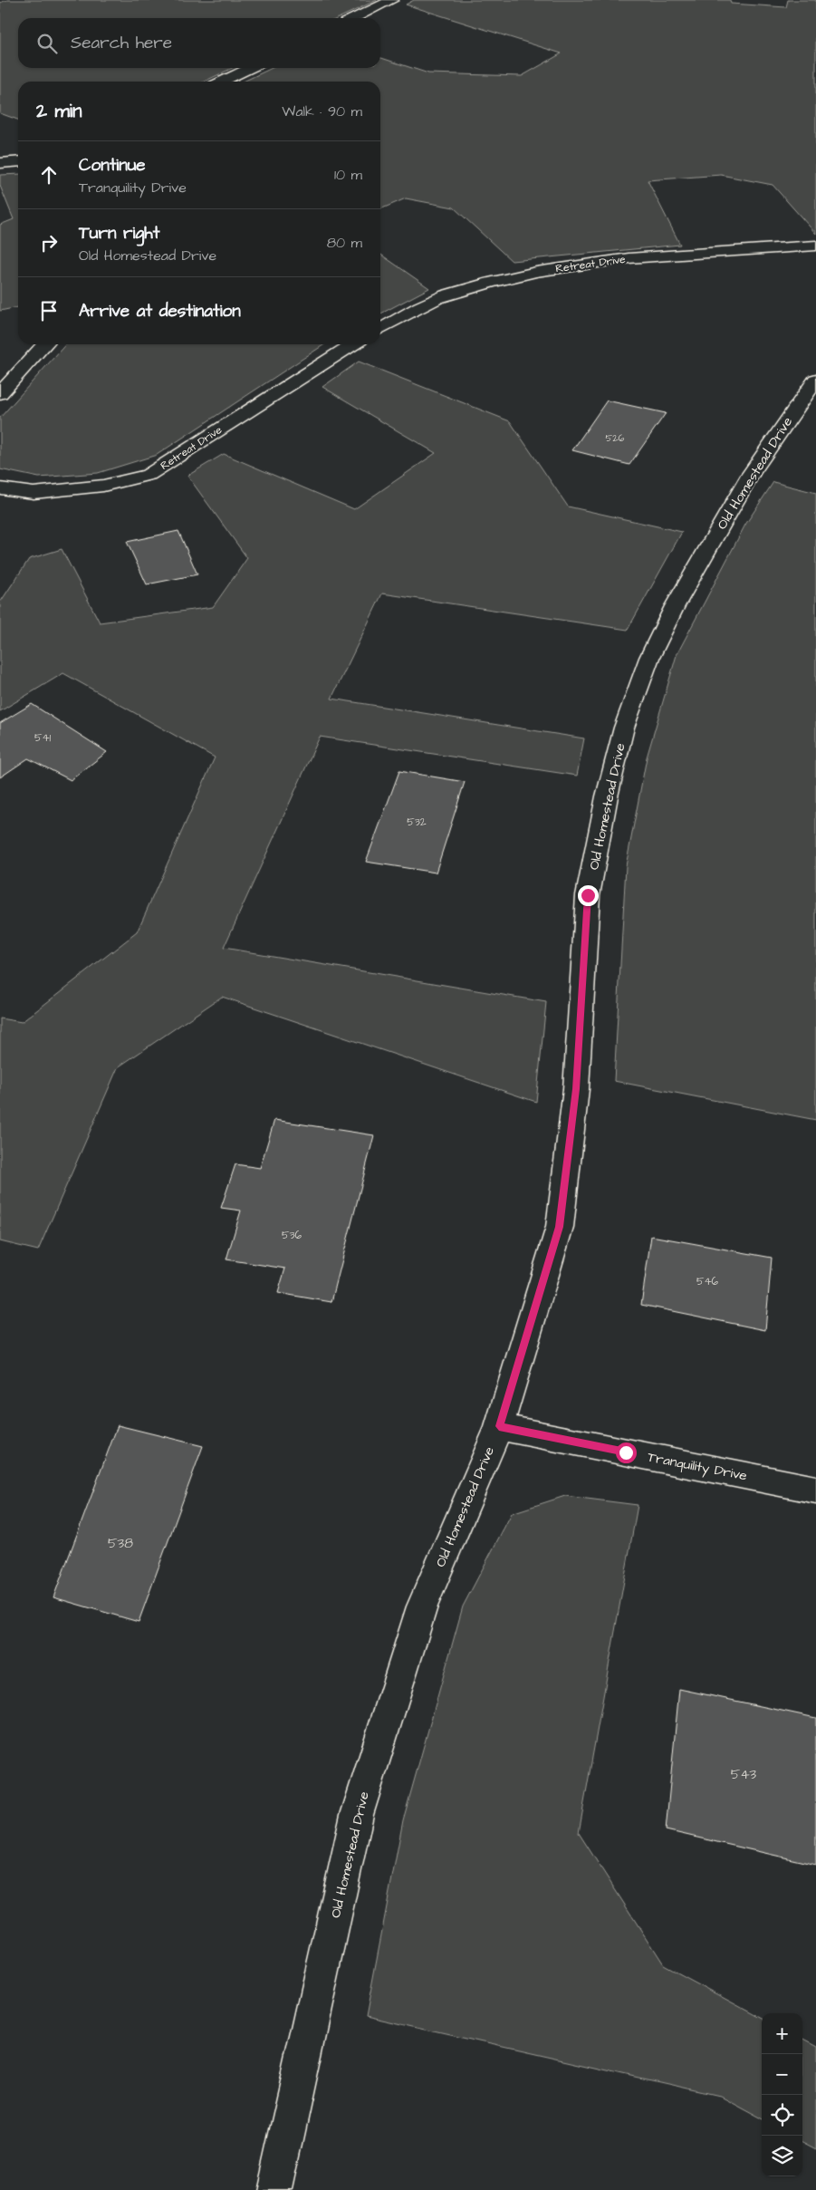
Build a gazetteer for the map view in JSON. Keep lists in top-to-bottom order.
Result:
{
  "streets": {
    "street": ["Retreat Drive", "Old Homestead Drive", "Tranquility Drive"]
  },
  "crossings": [
    ["Old Homestead Drive", "Tranquility Drive"]
  ],
  "house_numbers": [
    "526",
    "541",
    "532",
    "536",
    "546",
    "538",
    "543"
  ],
  "page": {
    "search": "Search here",
    "heading": ["2 min", "Walk · 90 m"],
    "list": [
      ["Continue", "Tranquility Drive", "10 m"],
      ["Turn right", "Old Homestead Drive", "80 m"],
      "Arrive at destination"
    ],
    "map_buttons": ["+", "−"]
  }
}
